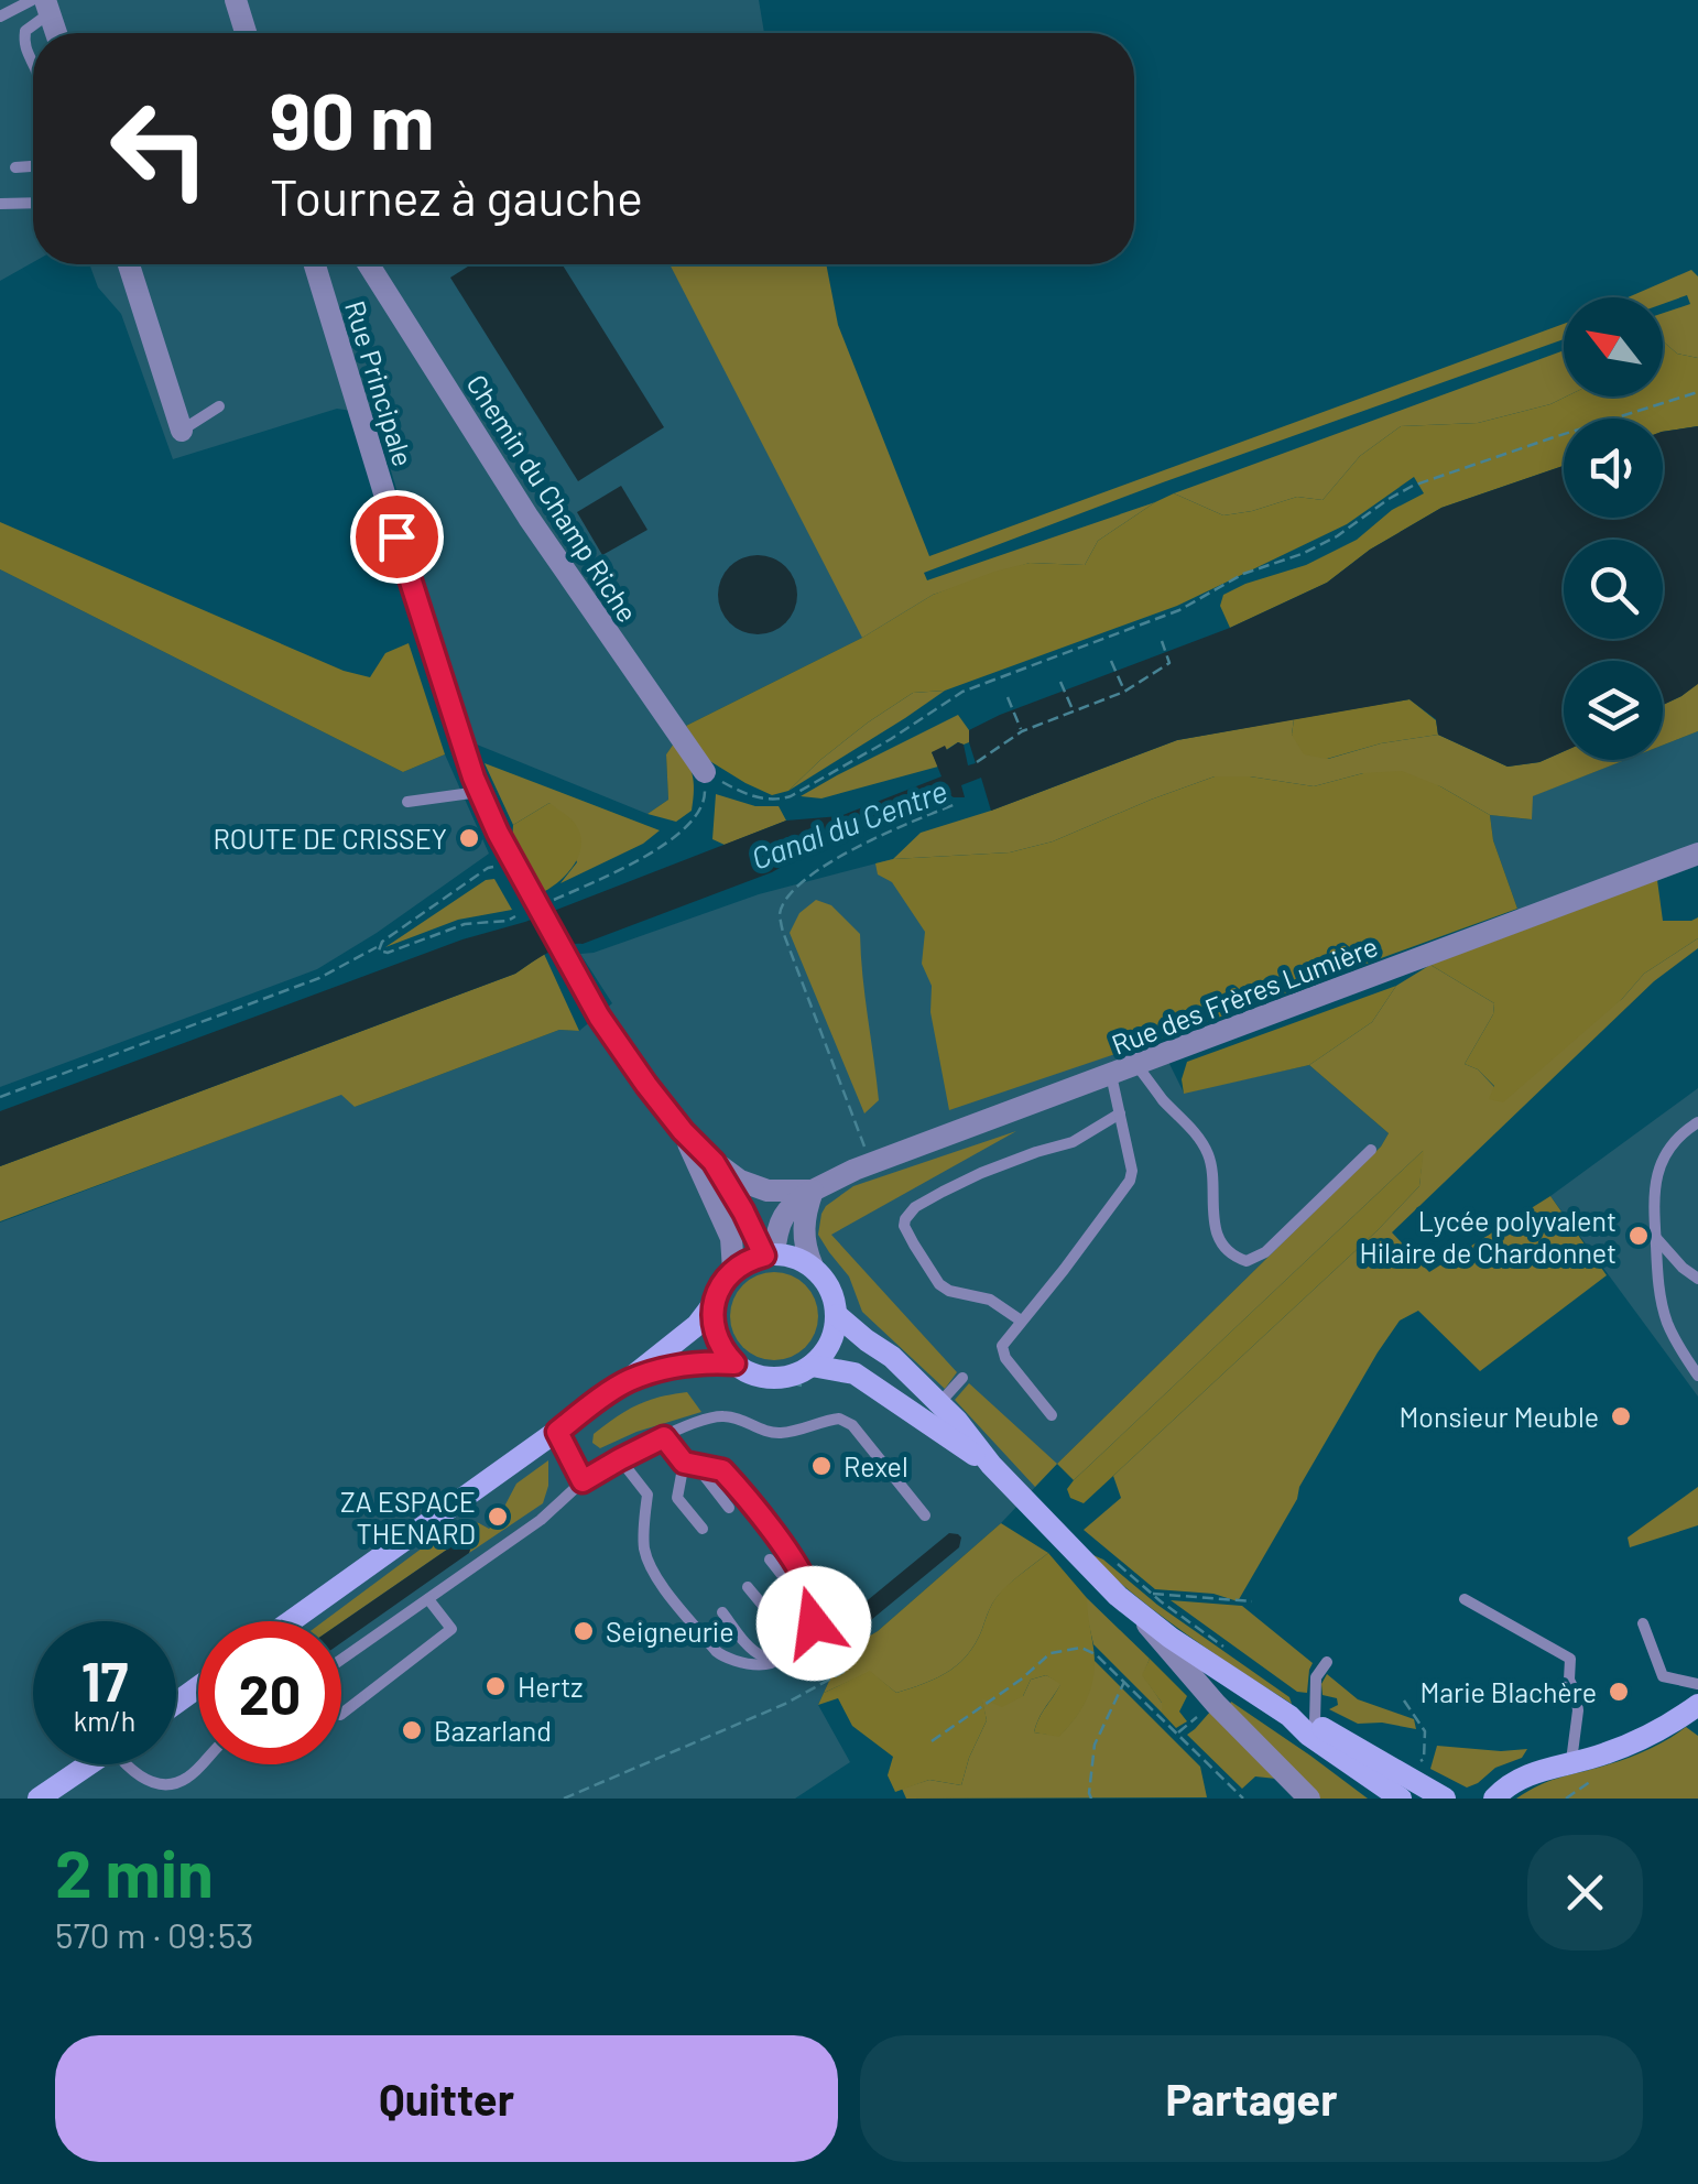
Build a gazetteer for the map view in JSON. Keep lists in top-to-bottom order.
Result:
{
  "streets": {
    "street": ["Rue Principale", "Chemin du Champ Riche", "Rue des Frères Lumière"]
  },
  "water": ["Canal du Centre"],
  "places": [
    "ROUTE DE CRISSEY",
    "Lycée polyvalent Hilaire de Chardonnet",
    "Monsieur Meuble",
    "Rexel",
    "ZA ESPACE THENARD",
    "Seigneurie",
    "Hertz",
    "Marie Blachère",
    "Bazarland"
  ],
  "north": "top left",
  "page": {
    "turn": ["90 m", "Tournez à gauche"],
    "speed": "17 km/h",
    "limit": "20",
    "heading": ["2 min", "570 m · 09:53"],
    "buttons": ["Quitter", "Partager"]
  }
}
